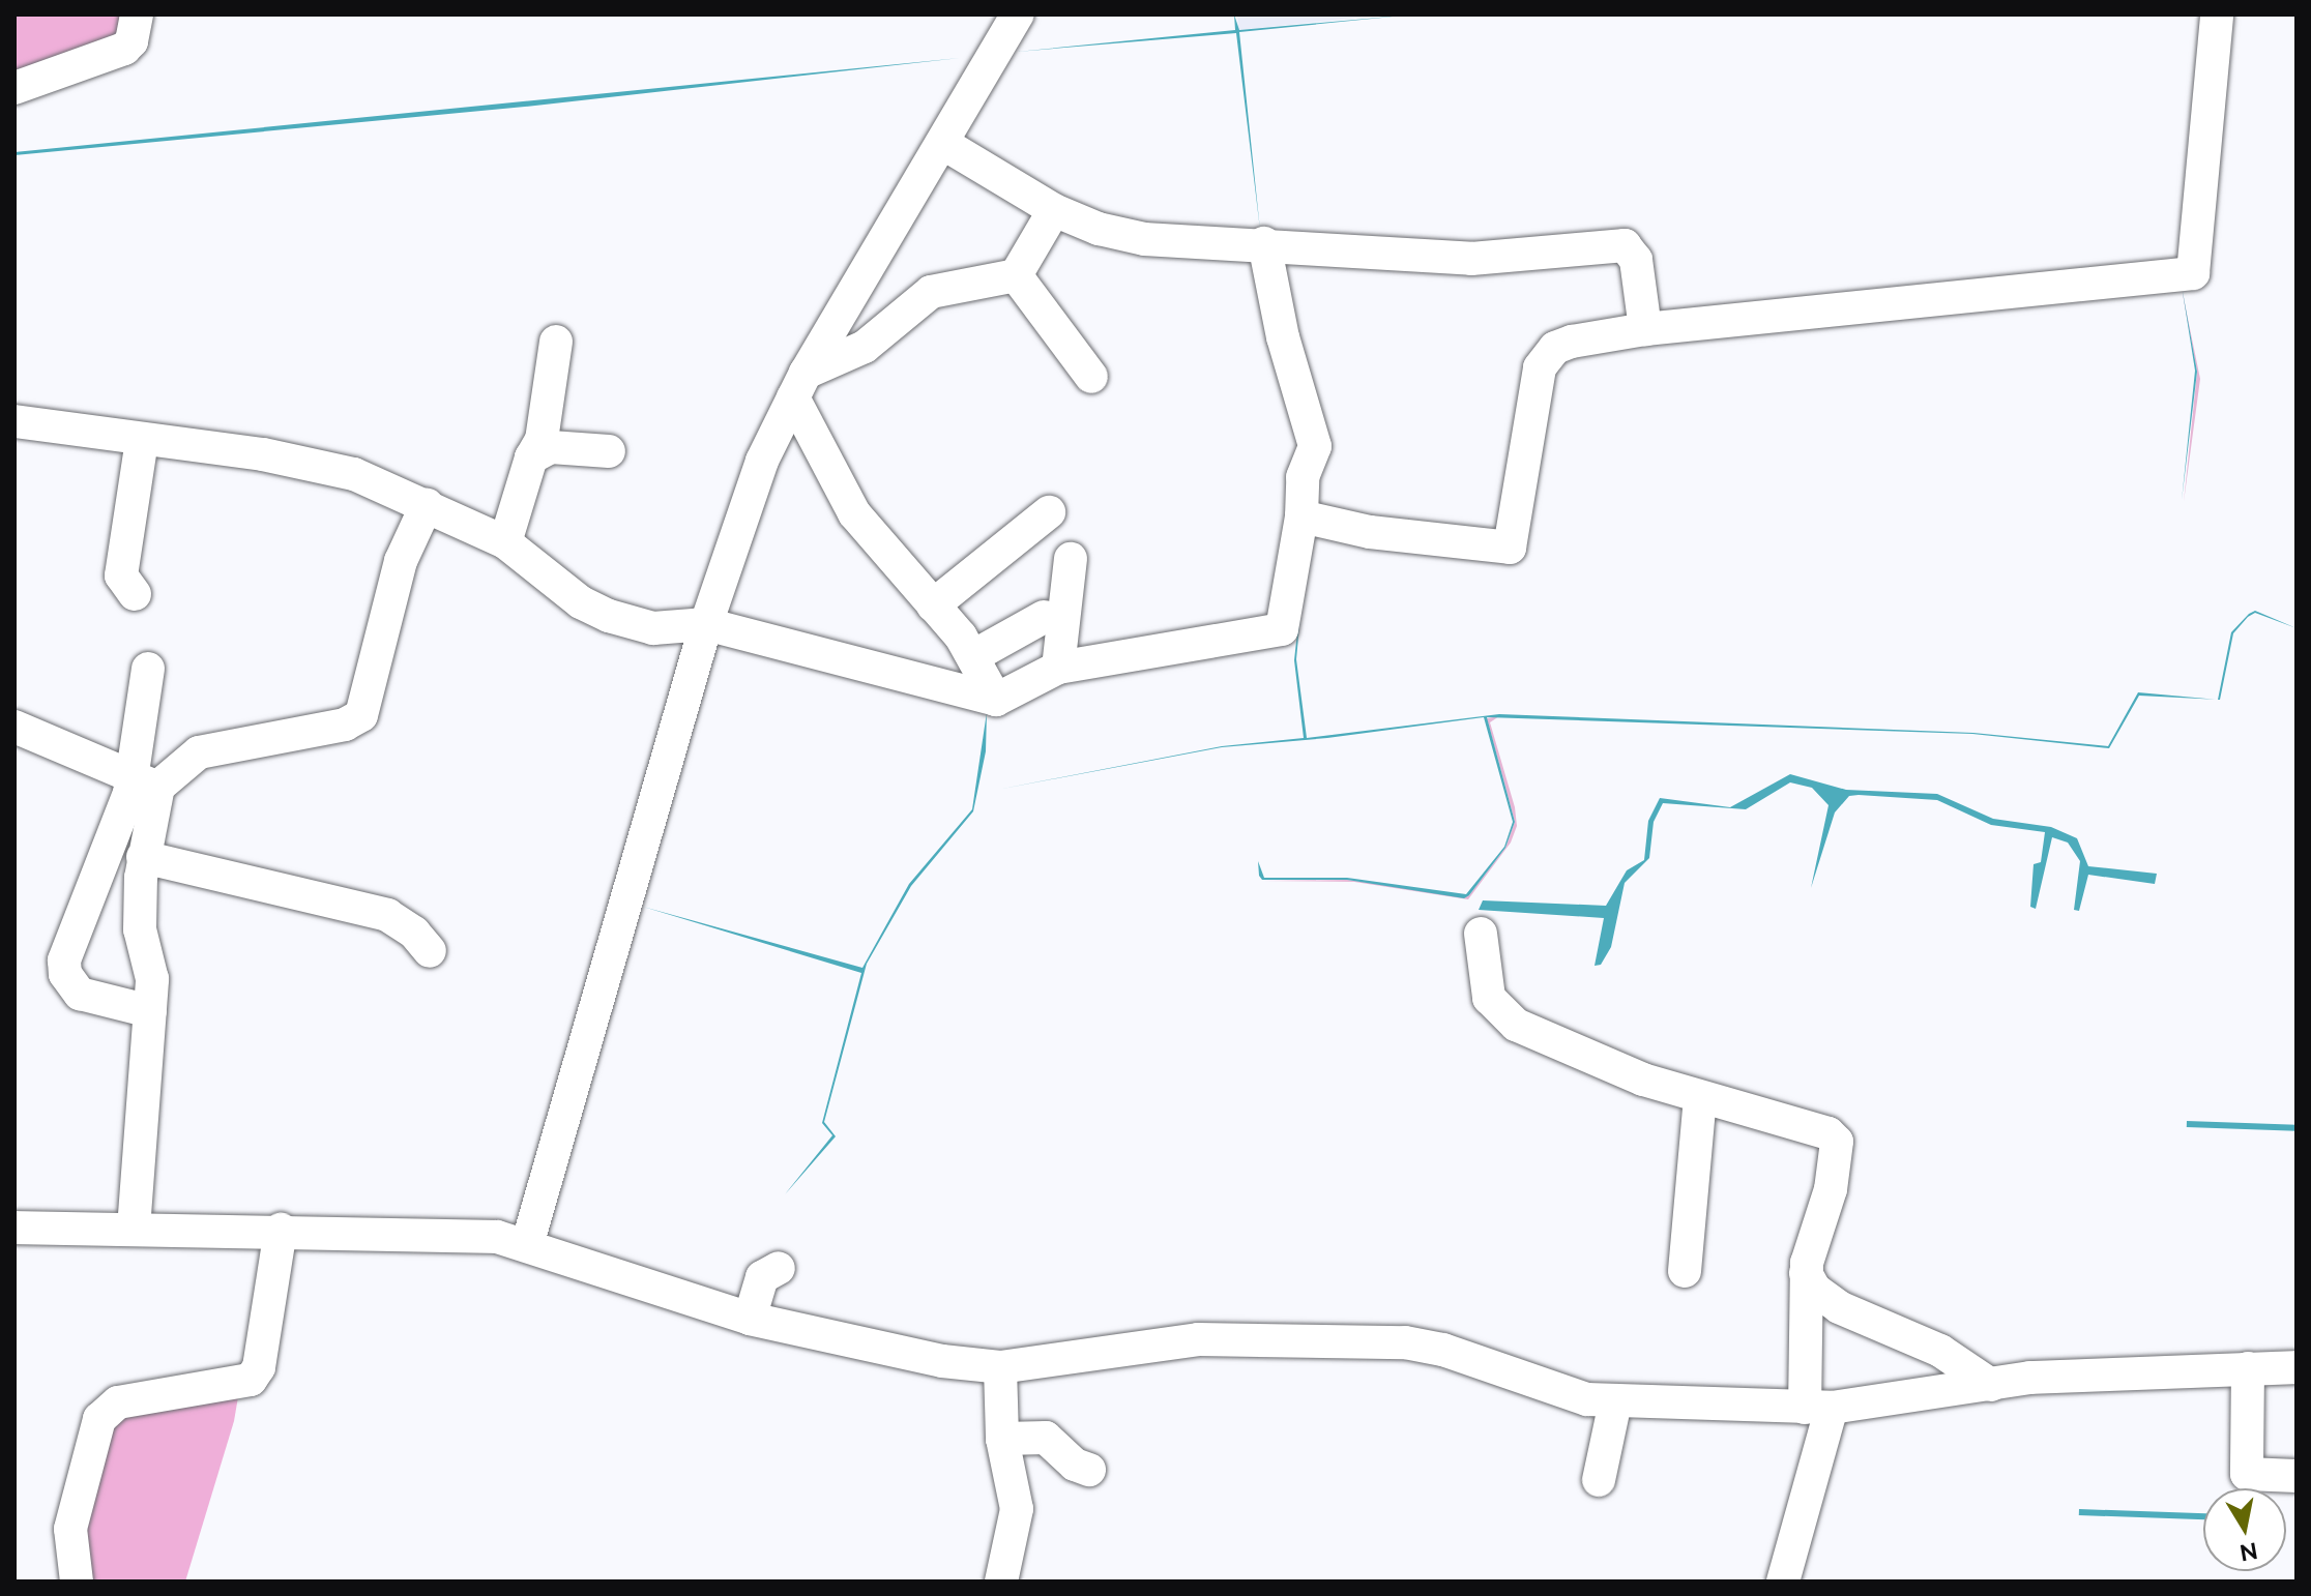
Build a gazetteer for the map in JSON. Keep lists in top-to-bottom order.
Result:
{
  "north": "bottom"
}
